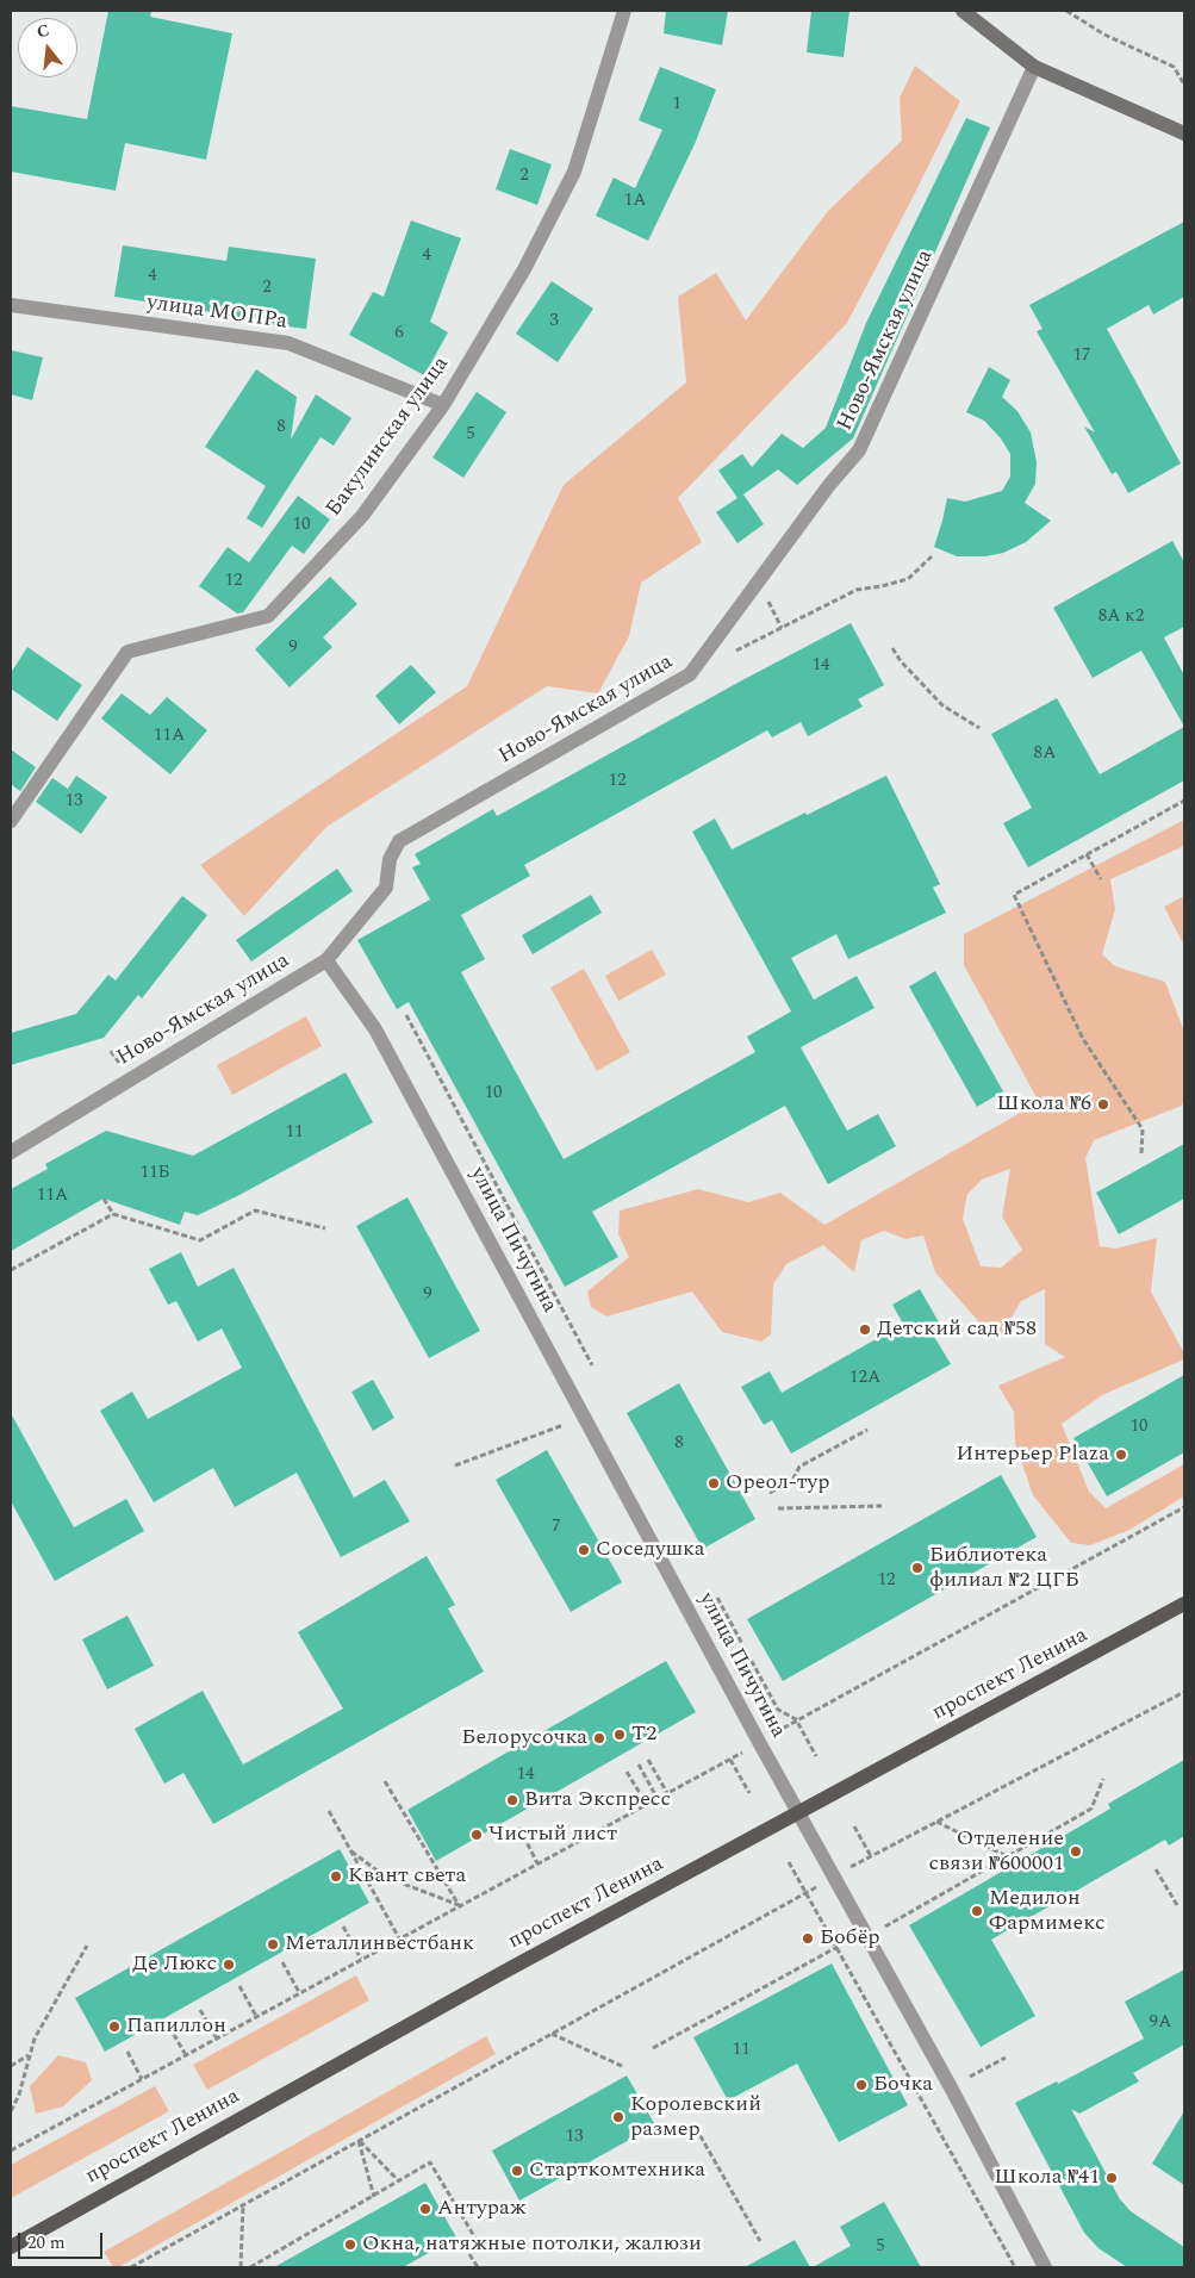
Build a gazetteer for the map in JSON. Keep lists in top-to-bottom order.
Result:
{
  "streets": {
    "main road": ["проспект Ленина"],
    "street": [
      "улица МОПРа",
      "Ново-Ямская улица",
      "Бакулинская улица",
      "улица Пичугина"
    ]
  },
  "crossings": [
    ["улица МОПРа", "Бакулинская улица"],
    ["Ново-Ямская улица", "улица Пичугина"],
    ["улица Пичугина", "проспект Ленина"]
  ],
  "places": [
    "Школа №6",
    "Детский сад №58",
    "Интерьер Plaza",
    "Ореол-тур",
    "Соседушка",
    "Библиотека филиал №2 ЦГБ",
    "T2",
    "Белорусочка",
    "Вита Экспресс",
    "Чистый лист",
    "Отделение связи №600001",
    "Квант света",
    "Медилон Фармимекс",
    "Бобёр",
    "Металлинвестбанк",
    "Де Люкс",
    "Папиллон",
    "Бочка",
    "Королевский размер",
    "Старткомтехника",
    "Школа №41",
    "Антураж",
    "Окна, натяжные потолки, жалюзи"
  ],
  "house_numbers": [
    "1",
    "2",
    "1А",
    "4",
    "4",
    "2",
    "3",
    "6",
    "17",
    "8",
    "5",
    "10",
    "12",
    "8А к2",
    "9",
    "14",
    "11А",
    "8А",
    "12",
    "13",
    "10",
    "11",
    "11Б",
    "11А",
    "9",
    "12А",
    "10",
    "8",
    "7",
    "12",
    "14",
    "9А",
    "11",
    "13",
    "5"
  ],
  "scale_bar": "20 m",
  "north": "top"
}
